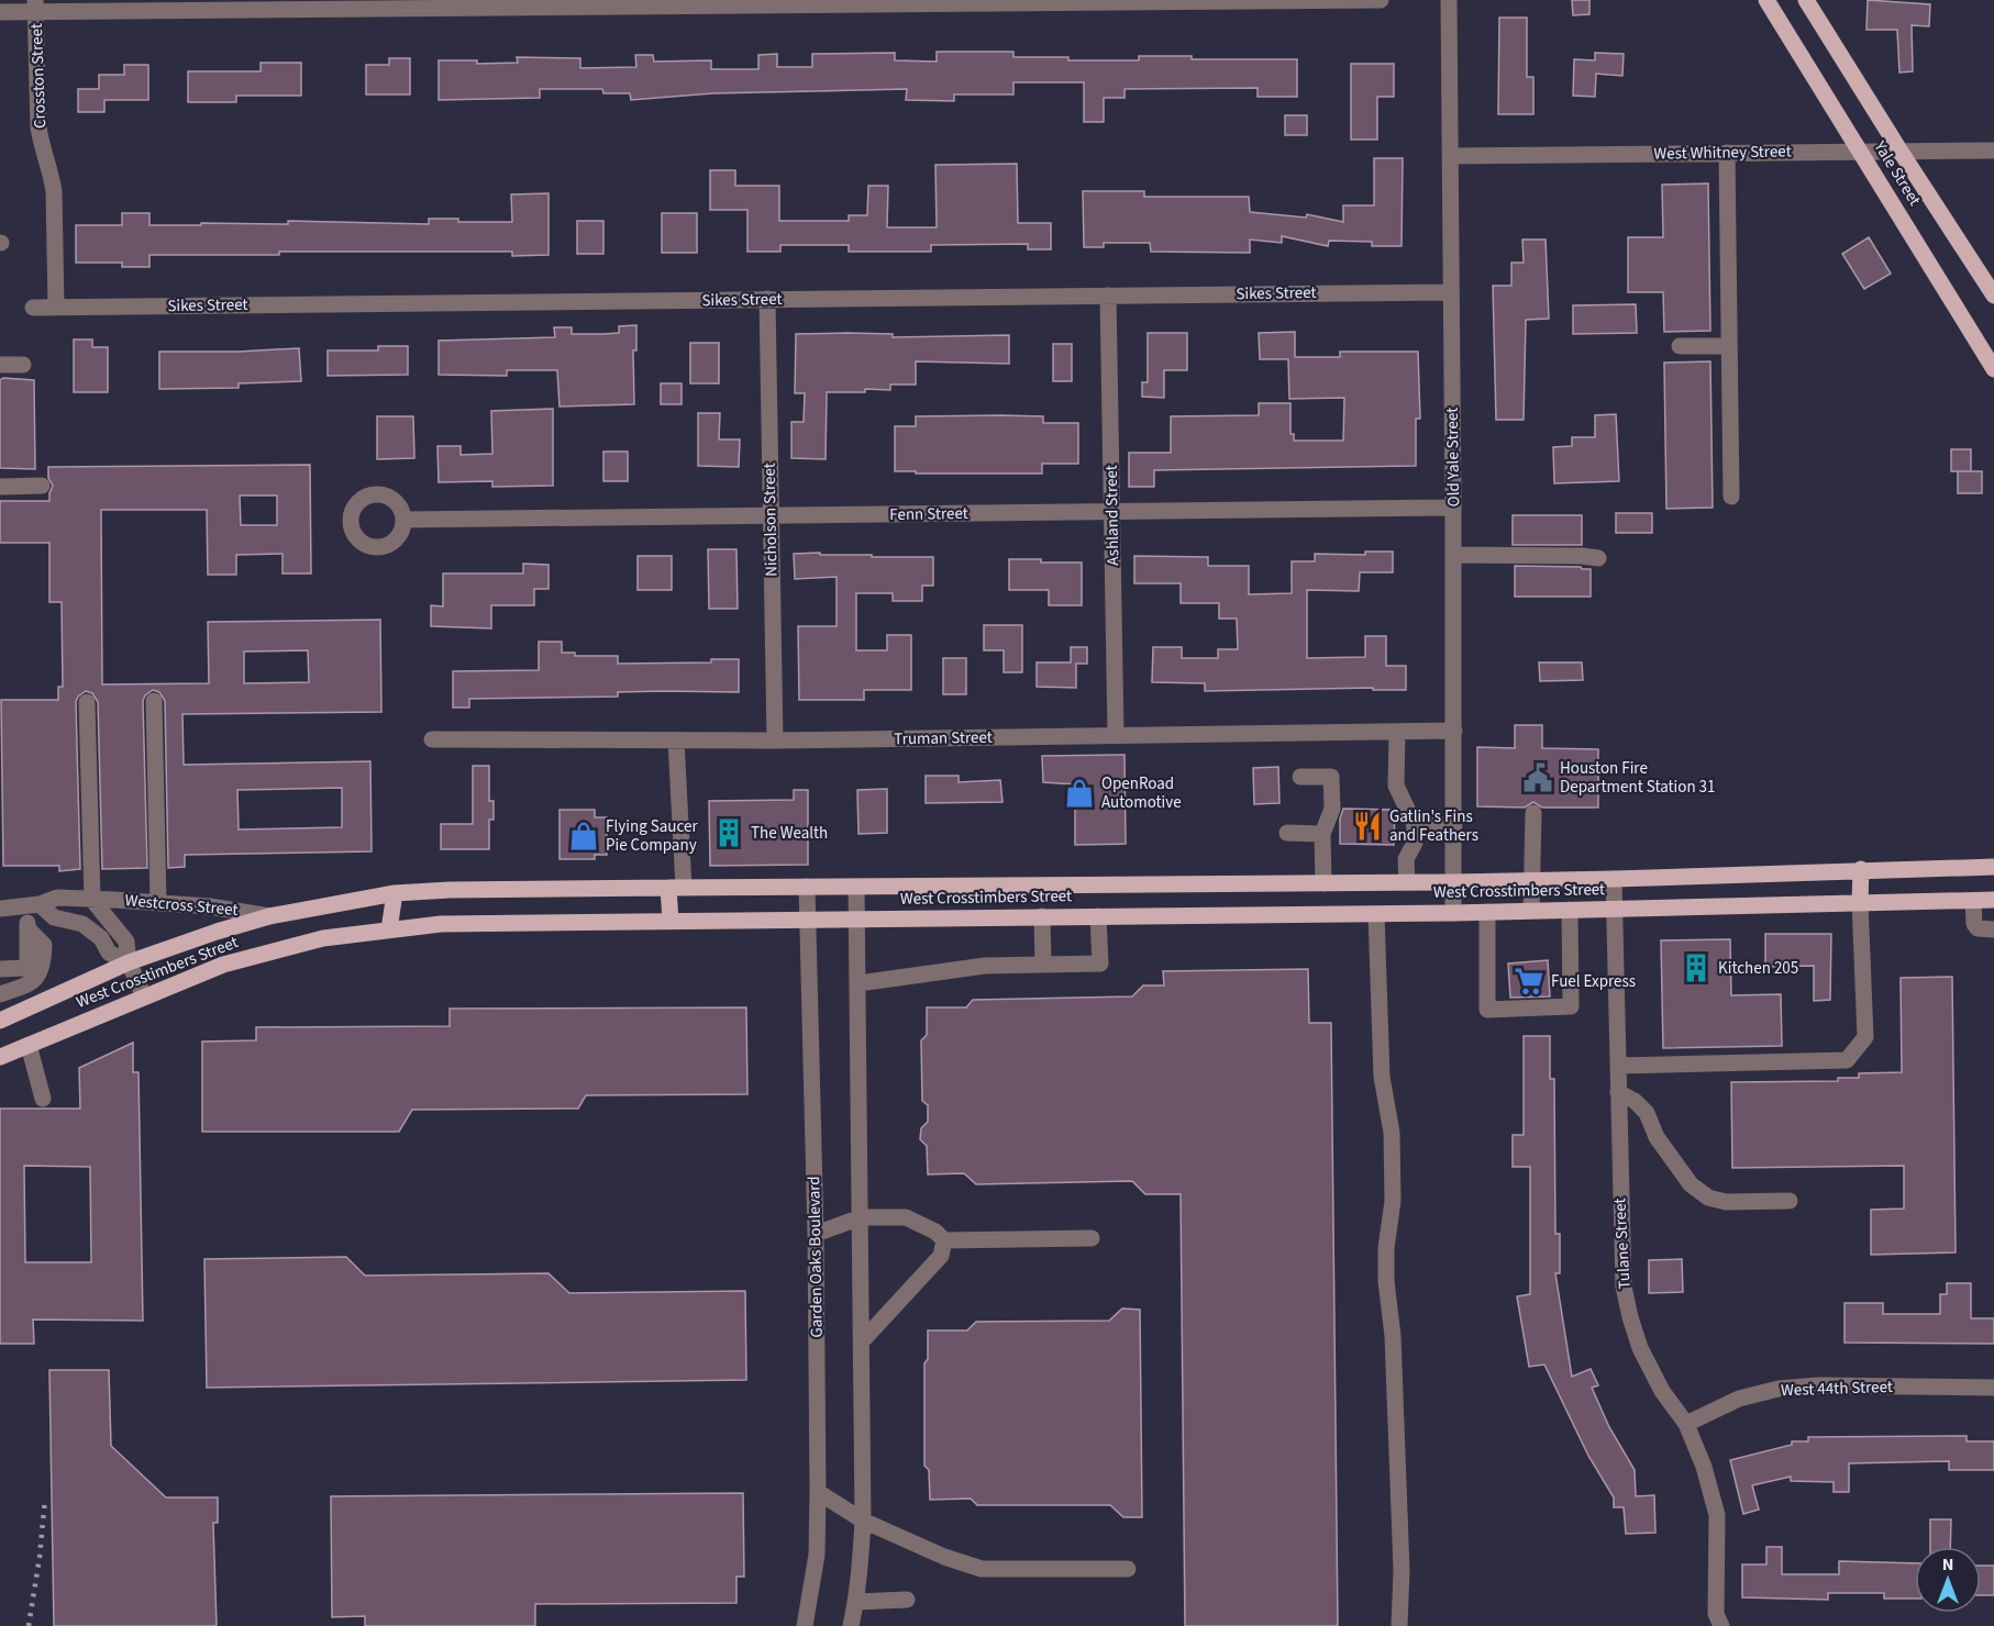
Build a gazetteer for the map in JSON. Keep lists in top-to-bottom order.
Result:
{
  "streets": {
    "main road": ["Yale Street", "West Crosstimbers Street"],
    "street": [
      "Crosston Street",
      "West Whitney Street",
      "Sikes Street",
      "Old Yale Street",
      "Fenn Street",
      "Ashland Street",
      "Nicholson Street",
      "Truman Street",
      "Westcross Street",
      "Tulane Street",
      "Garden Oaks Boulevard",
      "West 44th Street"
    ]
  },
  "crossings": [
    ["Crosston Street", "Sikes Street"],
    ["West Whitney Street", "Yale Street"],
    ["West Whitney Street", "Old Yale Street"],
    ["Sikes Street", "Old Yale Street"],
    ["Sikes Street", "Ashland Street"],
    ["Sikes Street", "Nicholson Street"],
    ["Old Yale Street", "Fenn Street"],
    ["Old Yale Street", "Truman Street"],
    ["Old Yale Street", "West Crosstimbers Street"],
    ["Fenn Street", "Ashland Street"],
    ["Fenn Street", "Nicholson Street"],
    ["Ashland Street", "Truman Street"],
    ["Nicholson Street", "Truman Street"],
    ["West Crosstimbers Street", "Westcross Street"],
    ["West Crosstimbers Street", "Tulane Street"],
    ["West Crosstimbers Street", "Garden Oaks Boulevard"],
    ["Tulane Street", "West 44th Street"]
  ],
  "places": {
    "public building": ["Houston Fire Department Station 31"],
    "shop": ["OpenRoad Automotive", "Flying Saucer Pie Company"],
    "restaurant": ["Gatlin's Fins and Feathers"],
    "building": ["The Wealth", "Kitchen 205"],
    "supermarket": ["Fuel Express"]
  },
  "north": "top"
}
